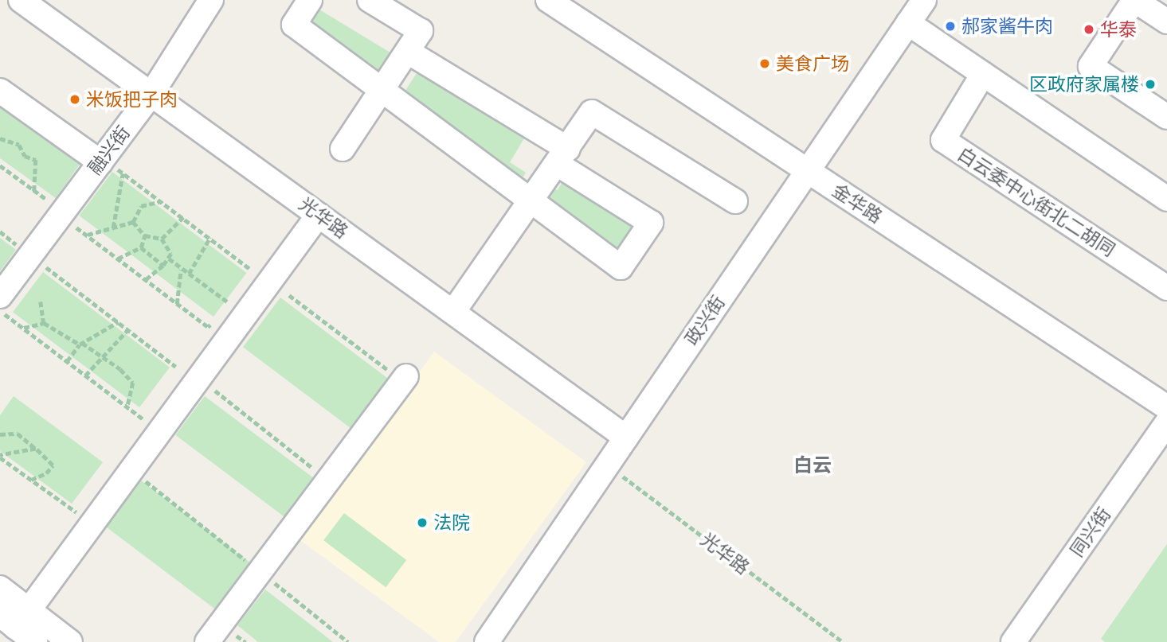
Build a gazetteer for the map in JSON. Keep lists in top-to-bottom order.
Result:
{
  "streets": {
    "street": [
      "融兴街",
      "白云委中心街北二胡同",
      "金华路",
      "光华路",
      "政兴街",
      "同兴街"
    ]
  },
  "crossings": [
    ["融兴街", "光华路"],
    ["金华路", "政兴街"],
    ["光华路", "政兴街"]
  ],
  "districts": ["白云"],
  "places": [
    "郝家酱牛肉",
    "华泰",
    "美食广场",
    "区政府家属楼",
    "米饭把子肉",
    "法院"
  ]
}
